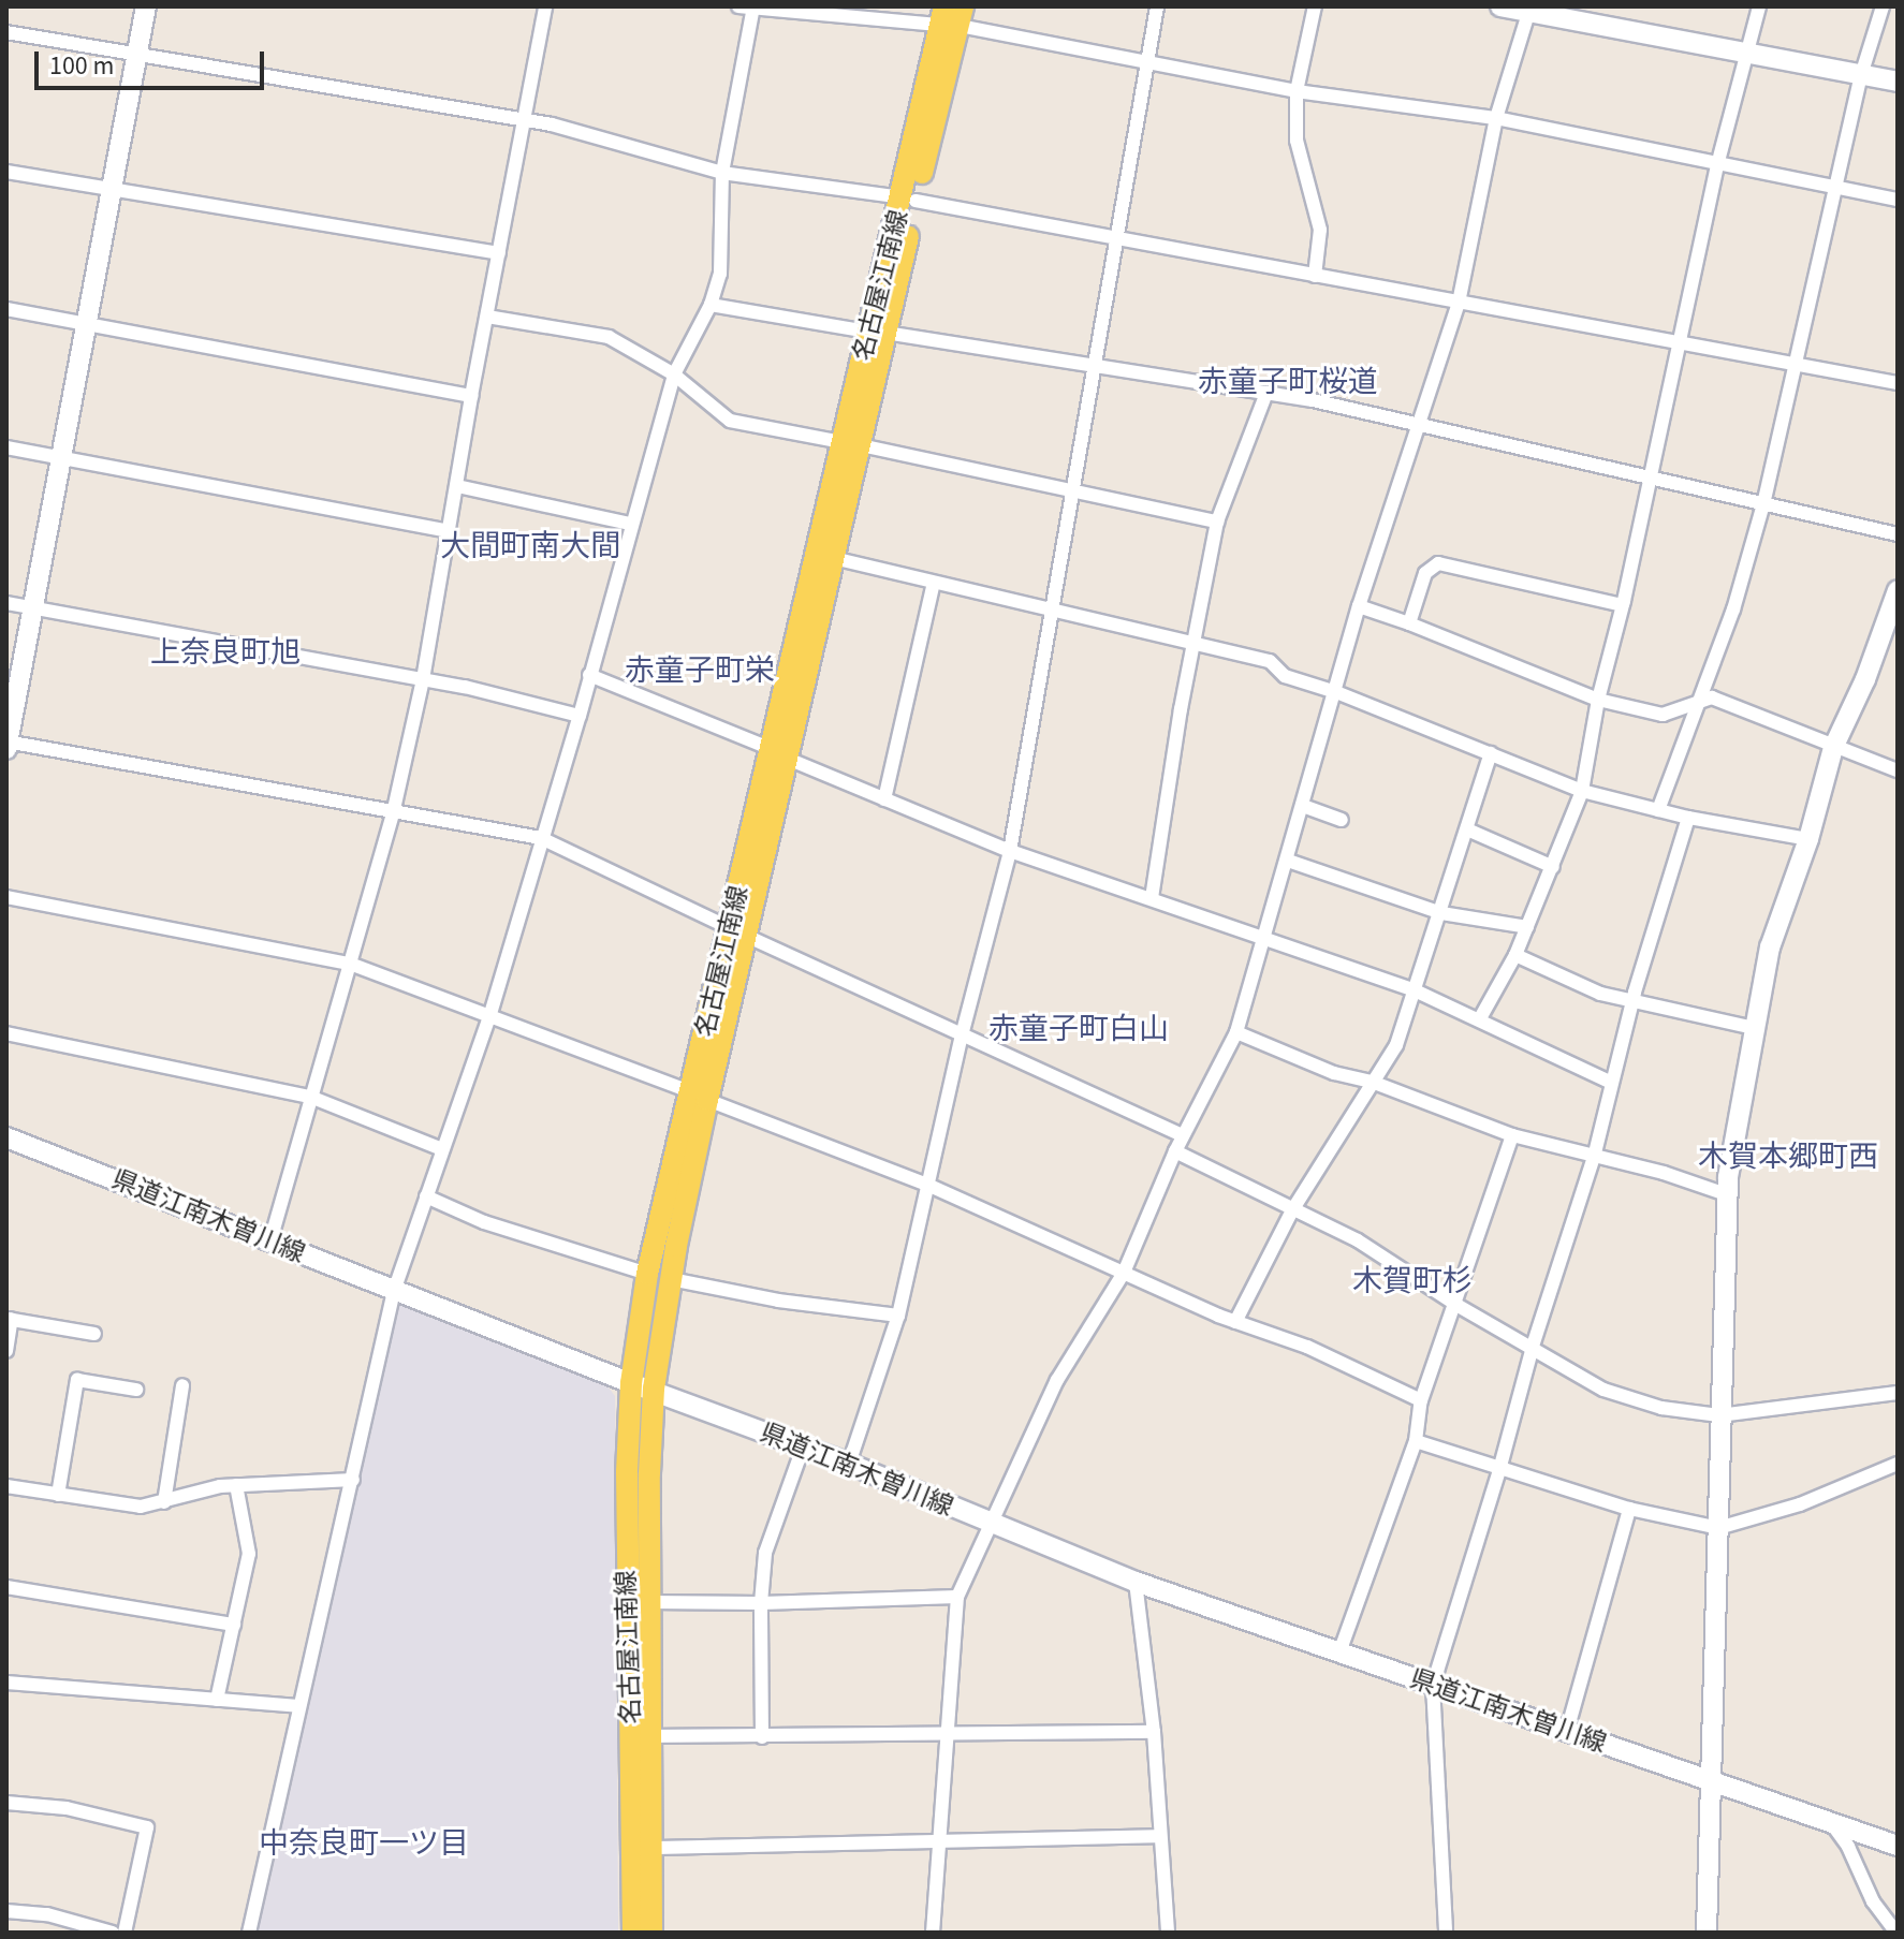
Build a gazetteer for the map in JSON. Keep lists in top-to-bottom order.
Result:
{
  "streets": {
    "main road": ["名古屋江南線"],
    "street": ["県道江南木曽川線"]
  },
  "crossings": [
    ["名古屋江南線", "県道江南木曽川線"]
  ],
  "districts": [
    "赤童子町桜道",
    "大間町南大間",
    "上奈良町旭",
    "赤童子町栄",
    "赤童子町白山",
    "木賀本郷町西",
    "木賀町杉",
    "中奈良町一ツ目"
  ],
  "scale_bar": "100 m"
}
